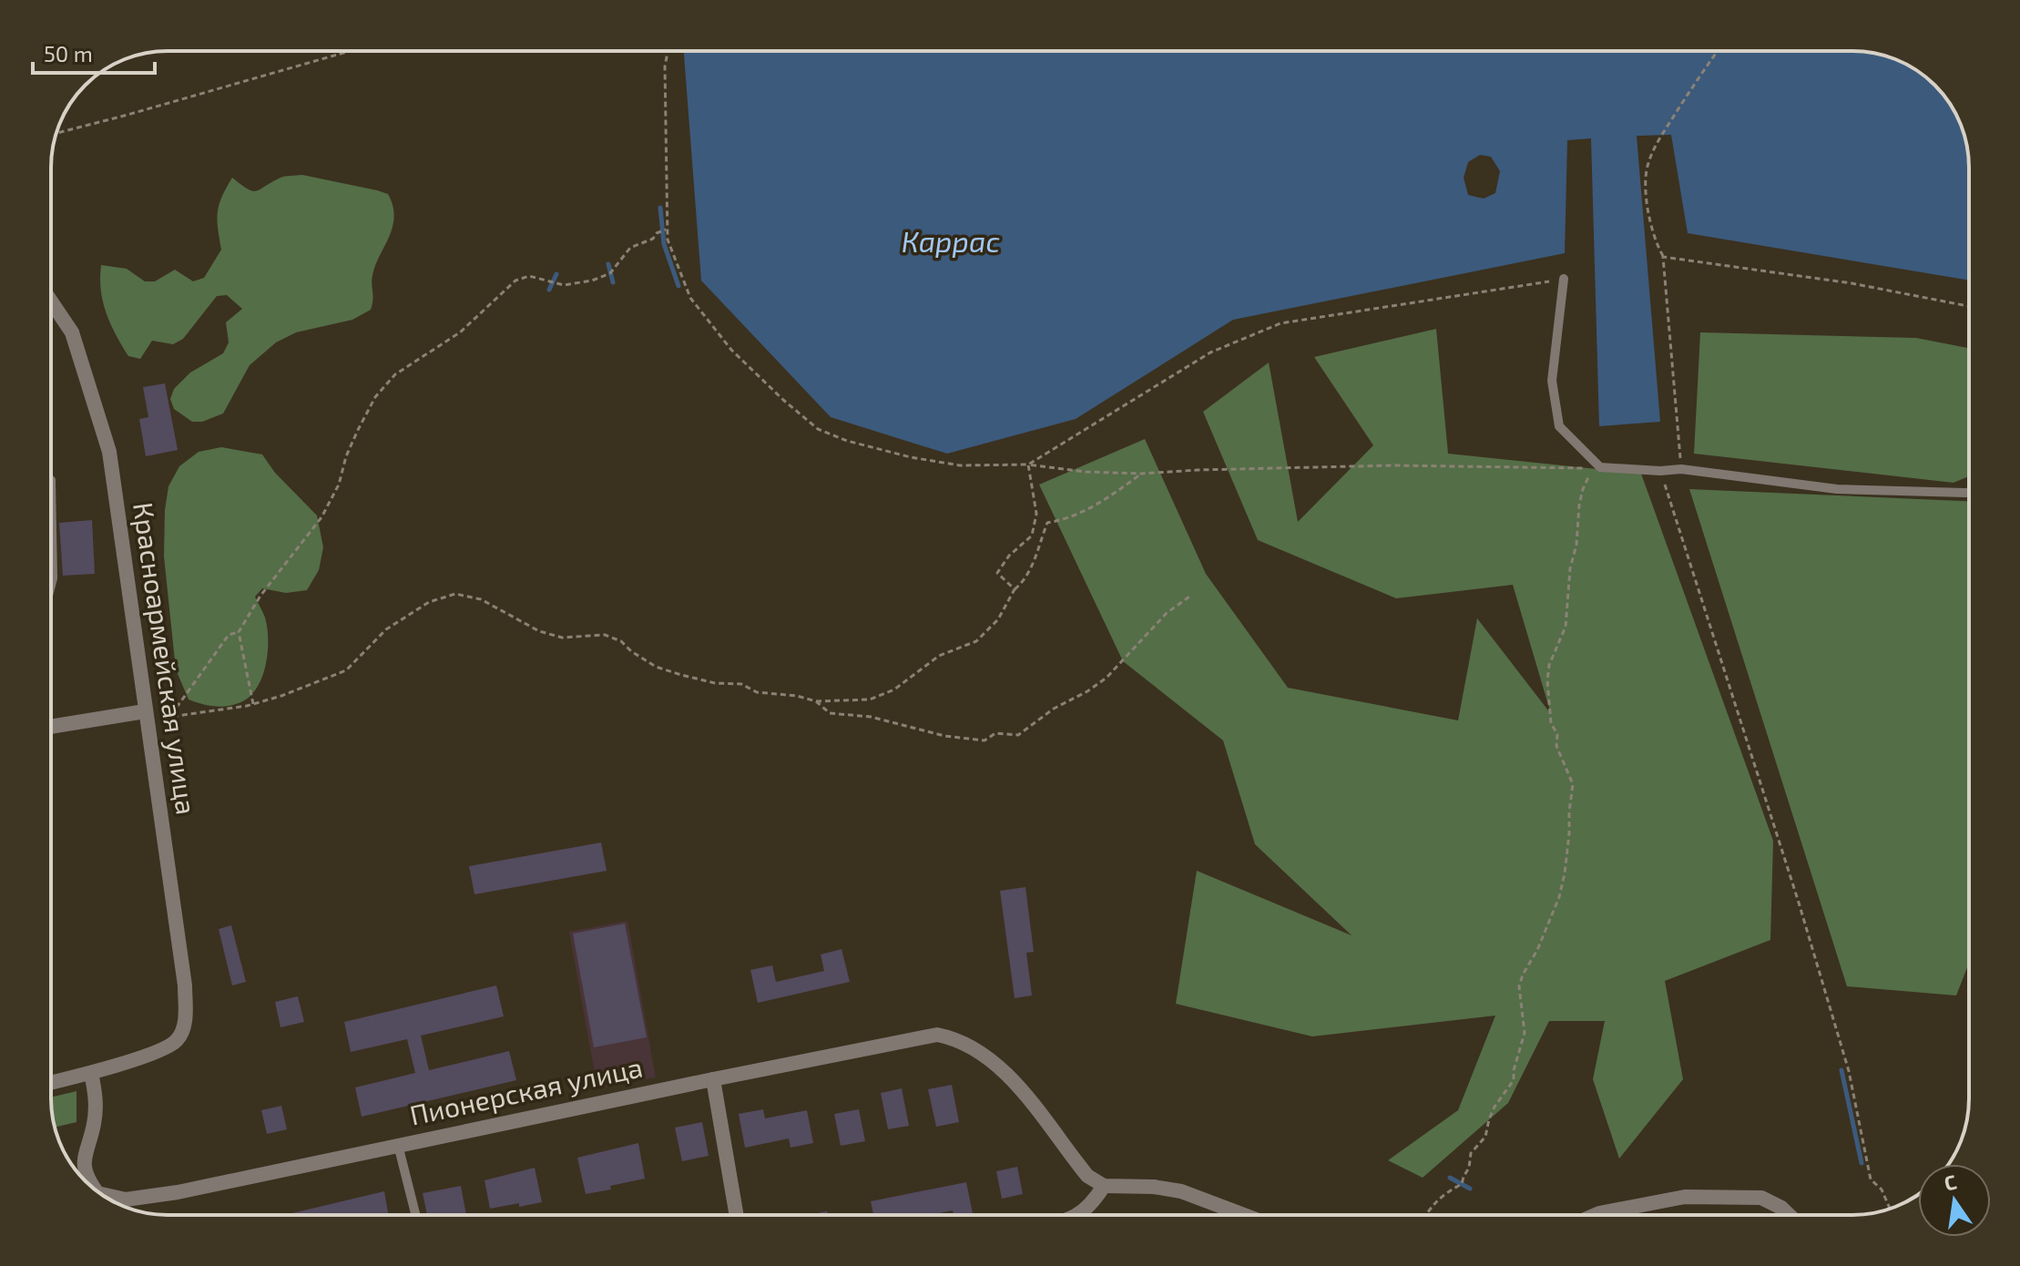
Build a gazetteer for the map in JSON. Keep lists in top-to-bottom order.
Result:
{
  "streets": {
    "street": ["Красноармейская улица", "Пионерская улица"]
  },
  "crossings": [
    ["Красноармейская улица", "Пионерская улица"]
  ],
  "water": ["Каррас"],
  "scale_bar": "50 m",
  "north": "top"
}
